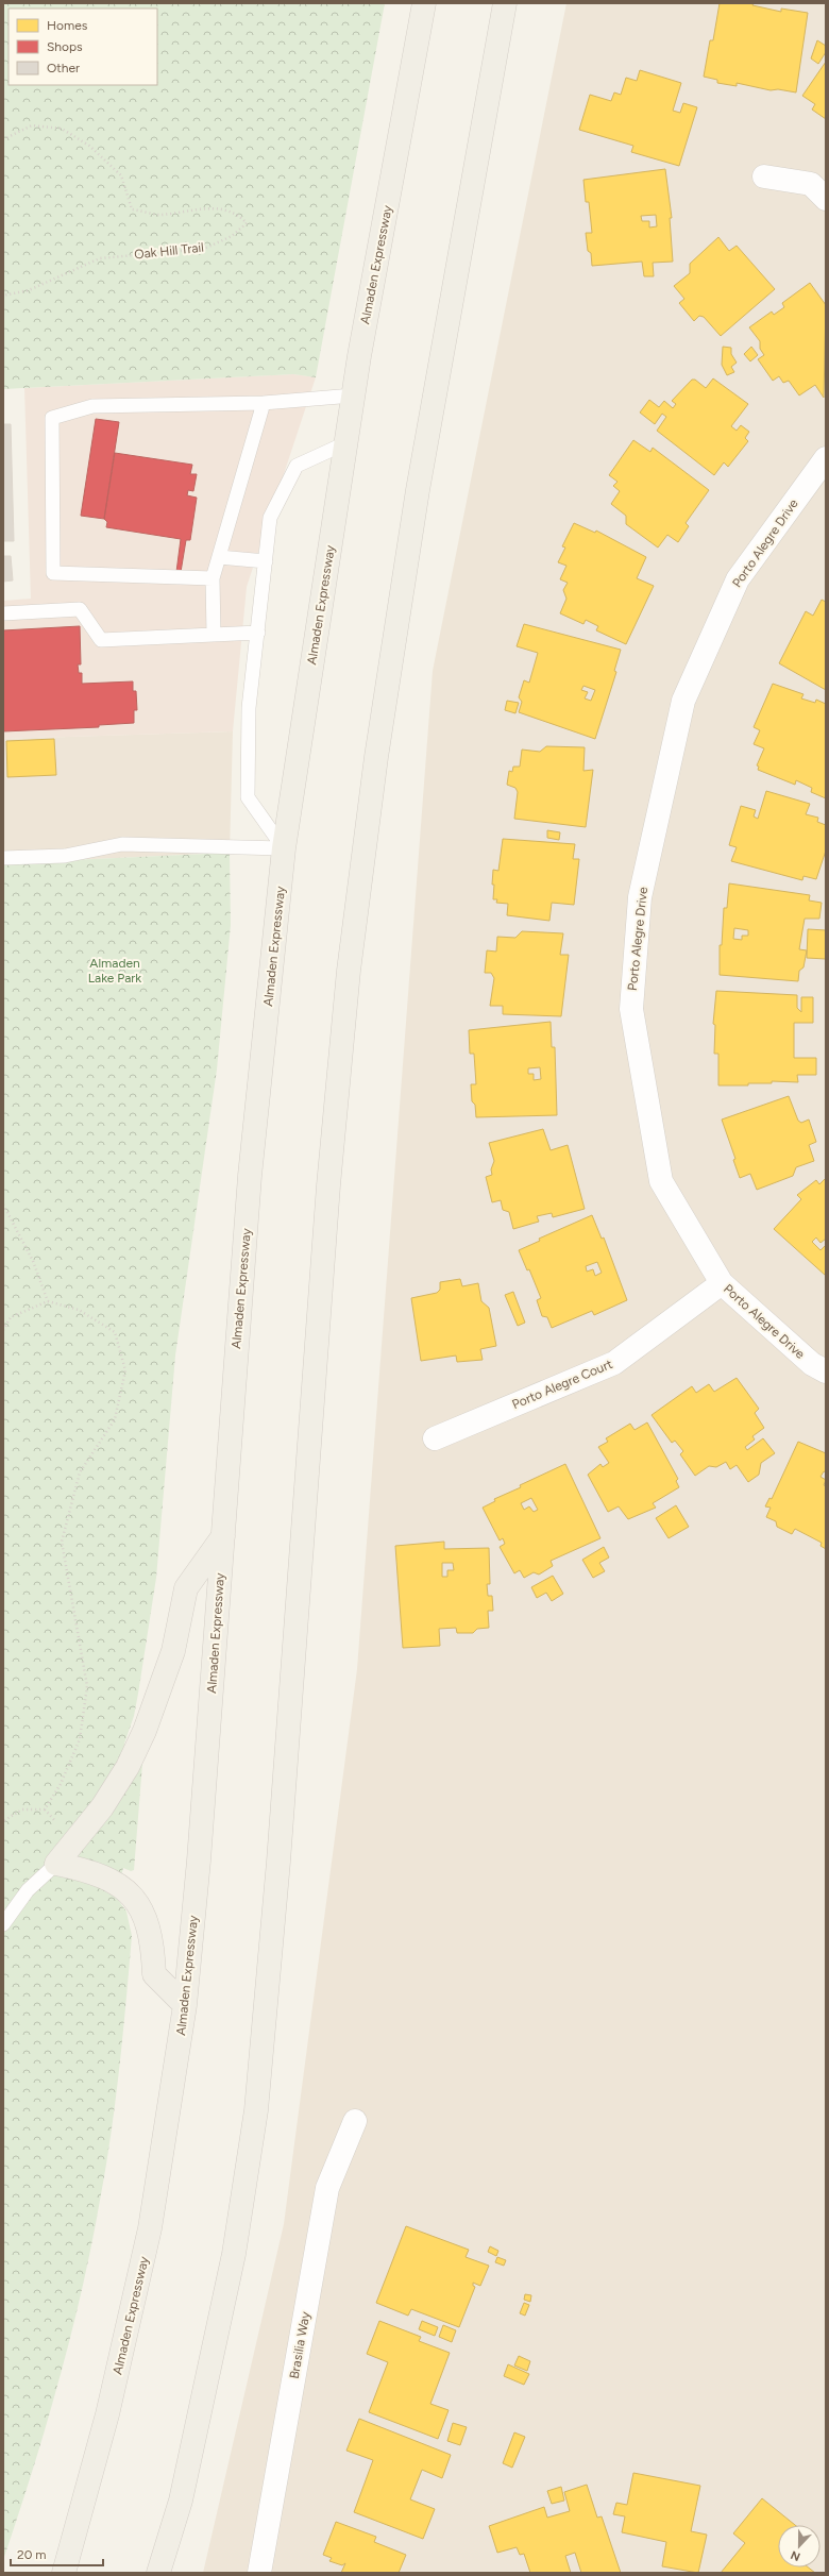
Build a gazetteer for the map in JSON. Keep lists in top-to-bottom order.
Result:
{
  "streets": {
    "main road": ["Almaden Expressway"],
    "street": ["Porto Alegre Drive", "Porto Alegre Court", "Brasilia Way"],
    "path": ["Oak Hill Trail"]
  },
  "crossings": [
    ["Porto Alegre Drive", "Porto Alegre Court"]
  ],
  "parks": ["Almaden Lake Park"],
  "legend": ["Homes", "Shops", "Other"],
  "scale_bar": "20 m",
  "north": "bottom"
}
